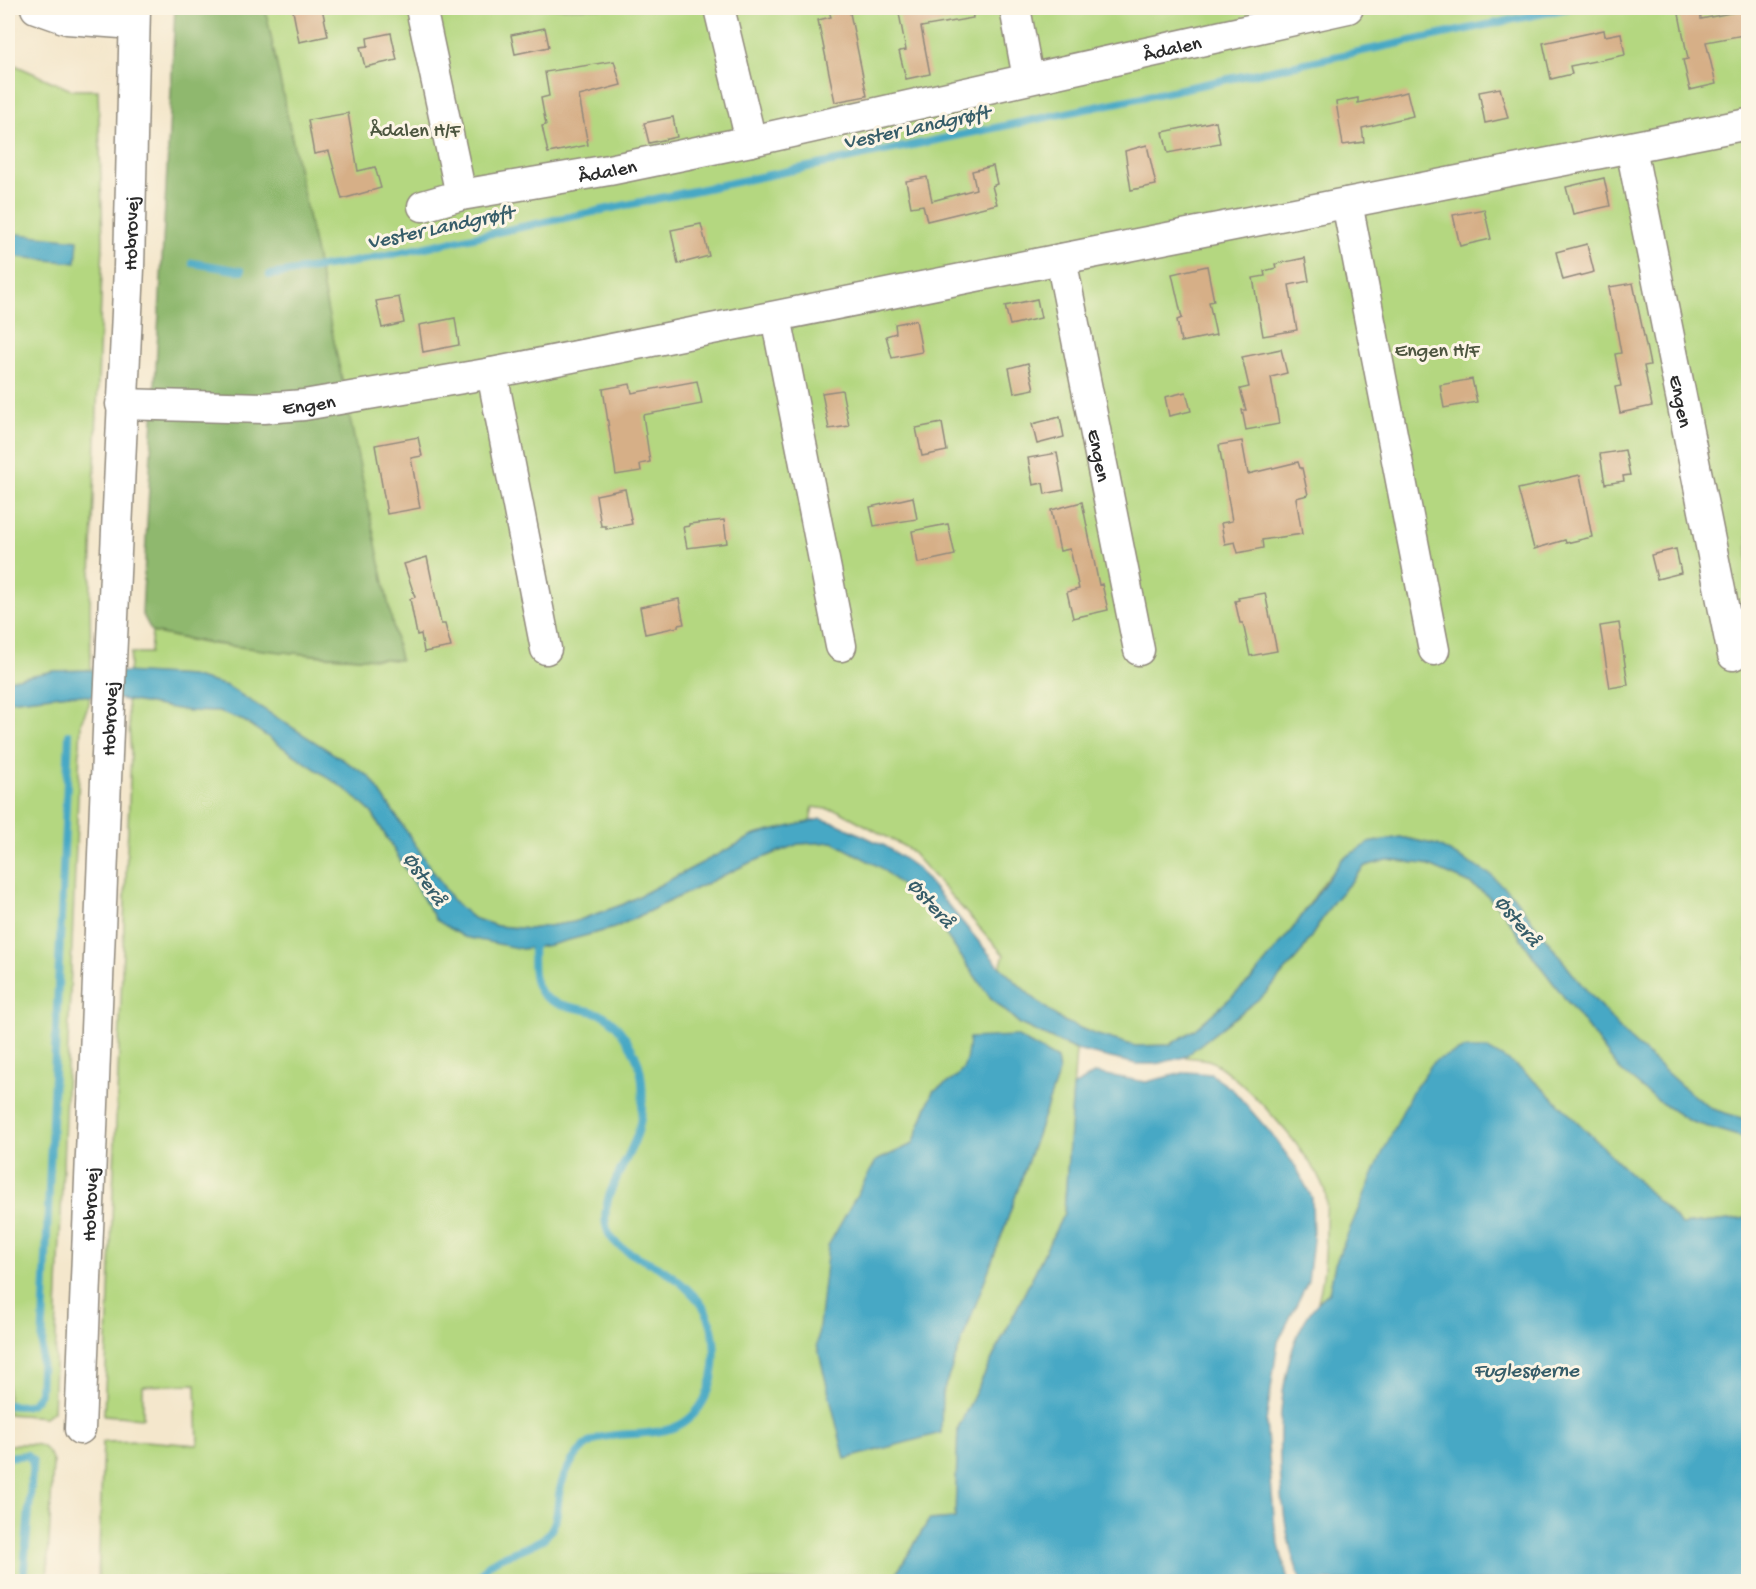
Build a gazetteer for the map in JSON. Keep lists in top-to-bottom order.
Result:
{
  "streets": {
    "street": ["Ådalen", "Hobrovej", "Engen"]
  },
  "crossings": [
    ["Hobrovej", "Engen"]
  ],
  "water": ["Vester Landgrøft", "Østerå", "Fuglesøerne"],
  "parks": ["Ådalen H/F", "Engen H/F"]
}
